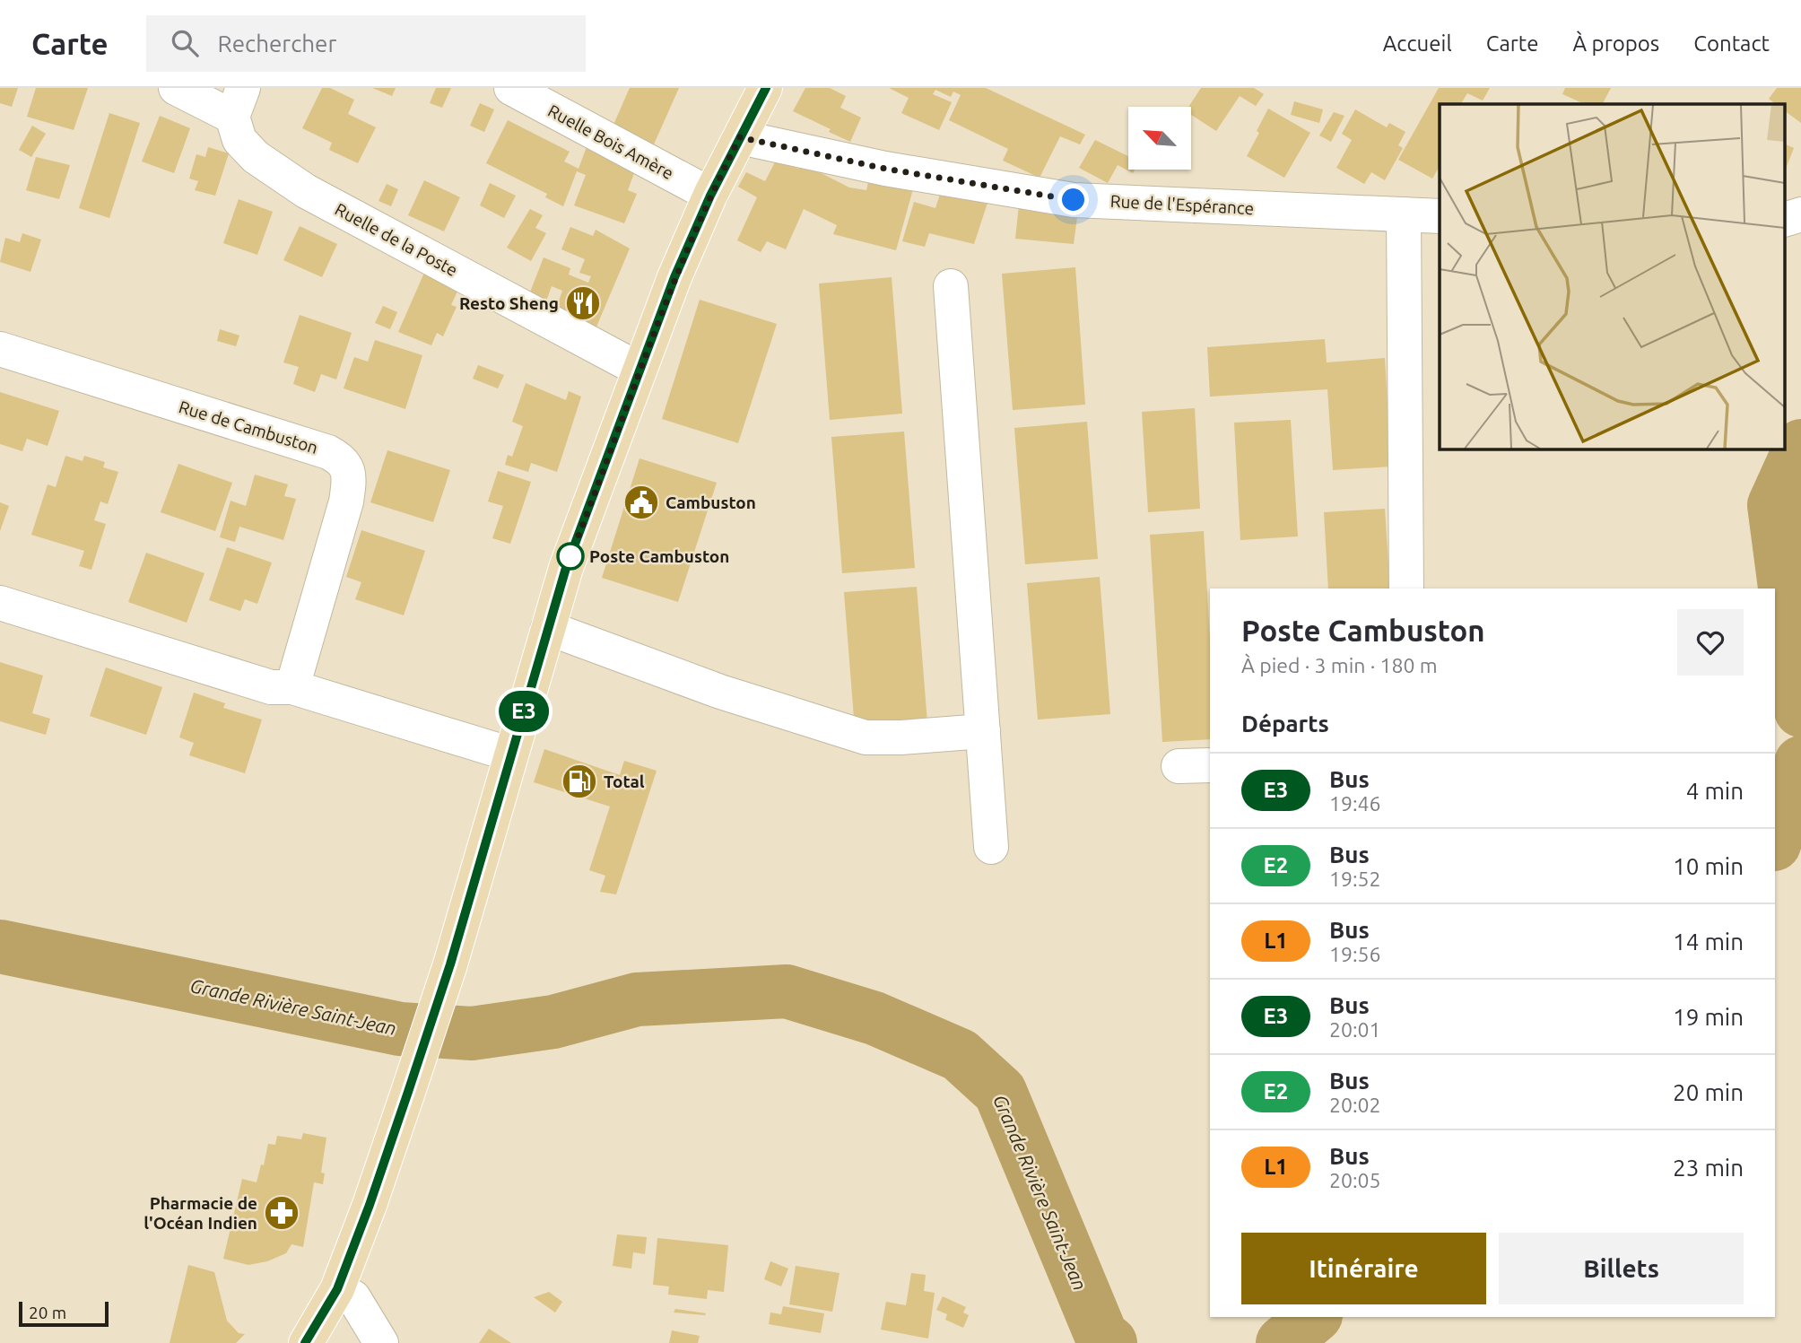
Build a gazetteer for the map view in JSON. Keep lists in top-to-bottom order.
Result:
{
  "streets": {
    "street": [
      "Ruelle Bois Amère",
      "Rue de l'Espérance",
      "Ruelle de la Poste",
      "Rue de Cambuston"
    ]
  },
  "water": ["Grande Rivière Saint-Jean"],
  "places": {
    "restaurant": ["Resto Sheng"],
    "public building": ["Cambuston"],
    "other": ["Poste Cambuston"],
    "fuel station": ["Total"],
    "pharmacy": ["Pharmacie de l'Océan Indien"]
  },
  "lines": ["bus line E3"],
  "scale_bar": "20 m",
  "north": "top left",
  "page": {
    "header": "Carte",
    "search": "Rechercher",
    "nav": [
      "Accueil",
      "Carte",
      "À propos",
      "Contact"
    ],
    "on_map": "E3",
    "heading": [
      ["Poste Cambuston", "À pied · 3 min · 180 m"],
      "Départs"
    ],
    "list": [
      {
        "mark": "E3",
        "name": "Bus",
        "note": "19:46",
        "value": "4 min"
      },
      {
        "mark": "E2",
        "name": "Bus",
        "note": "19:52",
        "value": "10 min"
      },
      {
        "mark": "L1",
        "name": "Bus",
        "note": "19:56",
        "value": "14 min"
      },
      {
        "mark": "E3",
        "name": "Bus",
        "note": "20:01",
        "value": "19 min"
      },
      {
        "mark": "E2",
        "name": "Bus",
        "note": "20:02",
        "value": "20 min"
      },
      {
        "mark": "L1",
        "name": "Bus",
        "note": "20:05",
        "value": "23 min"
      }
    ],
    "buttons": ["Itinéraire", "Billets"],
    "scale": "20 m"
  }
}
